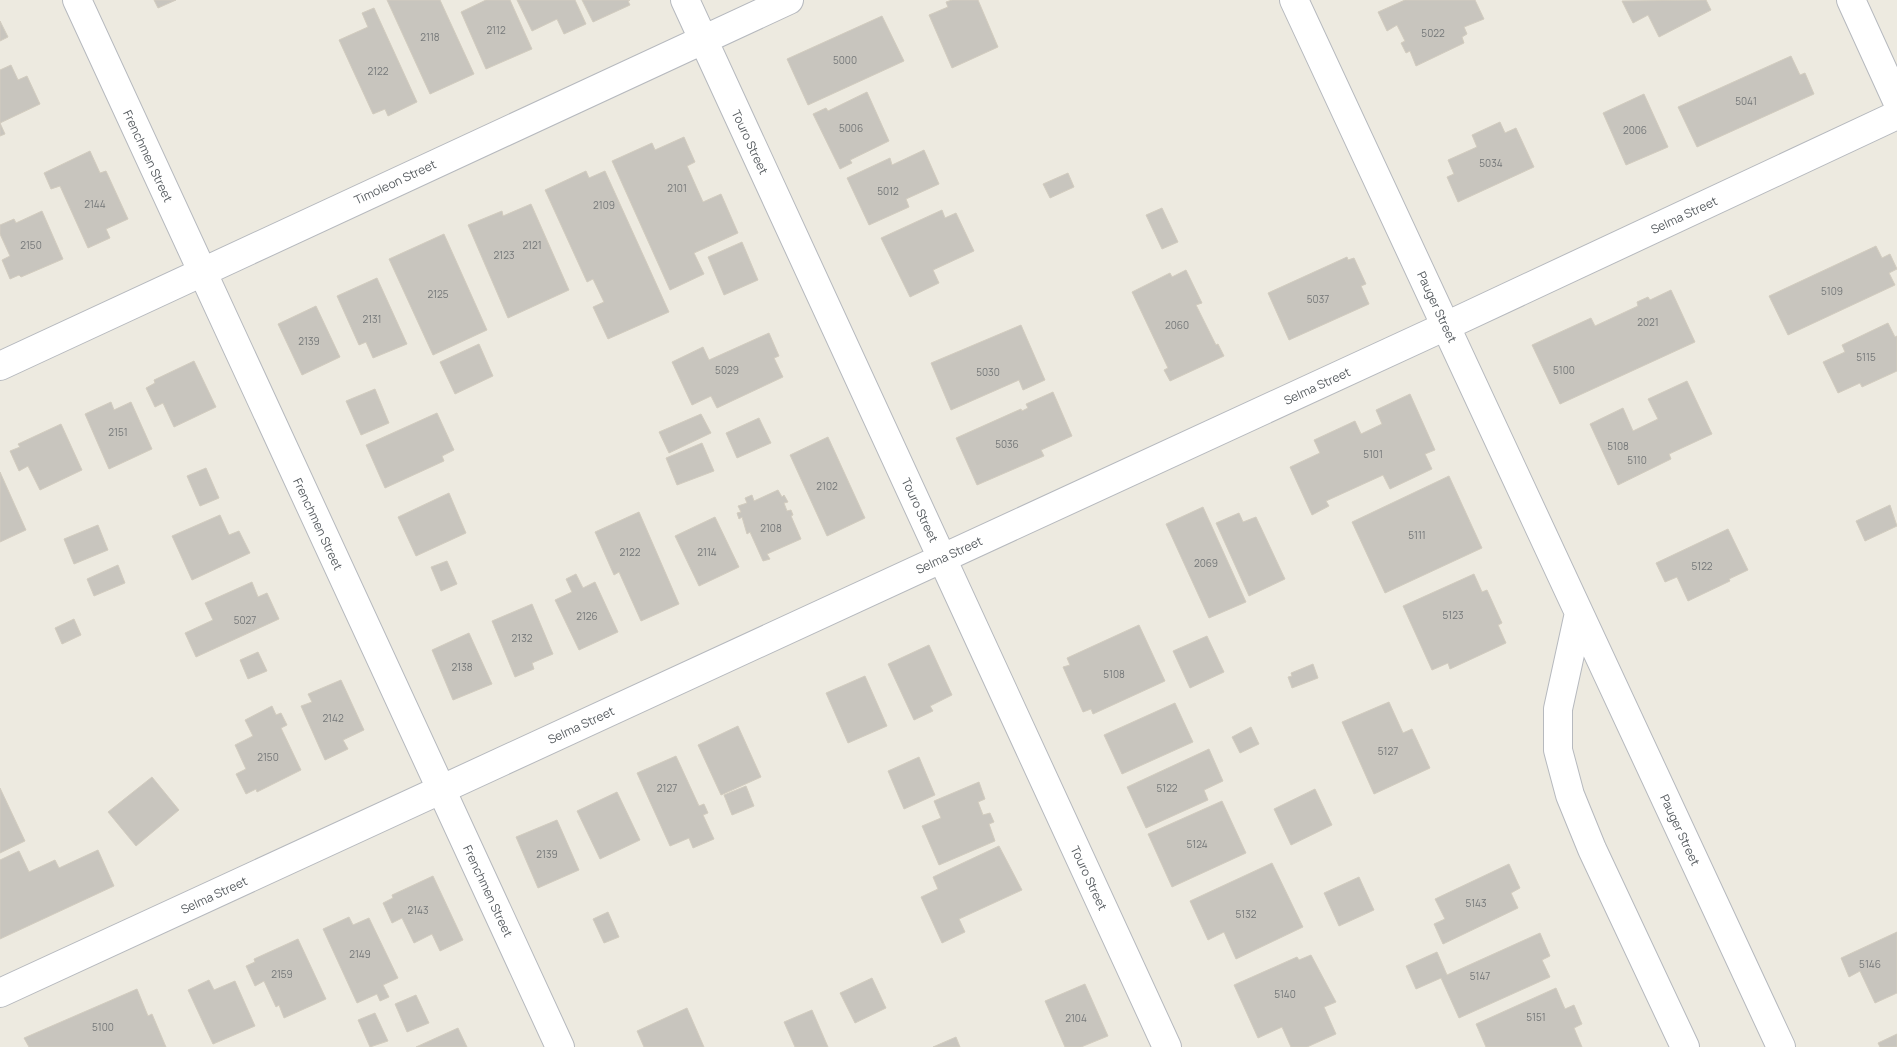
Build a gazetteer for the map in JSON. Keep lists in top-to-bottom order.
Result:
{
  "streets": {
    "street": [
      "Touro Street",
      "Frenchmen Street",
      "Timoleon Street",
      "Selma Street",
      "Pauger Street"
    ]
  },
  "crossings": [
    ["Touro Street", "Timoleon Street"],
    ["Touro Street", "Selma Street"],
    ["Frenchmen Street", "Timoleon Street"],
    ["Frenchmen Street", "Selma Street"],
    ["Selma Street", "Pauger Street"]
  ],
  "house_numbers": [
    "2112",
    "5022",
    "2118",
    "5000",
    "2122",
    "5041",
    "5006",
    "2006",
    "5034",
    "2101",
    "5012",
    "2144",
    "2109",
    "2150",
    "2121",
    "2123",
    "5109",
    "2125",
    "5037",
    "2131",
    "2021",
    "2060",
    "2139",
    "5115",
    "5029",
    "5100",
    "5030",
    "2151",
    "5036",
    "5108",
    "5101",
    "5110",
    "2102",
    "2108",
    "5111",
    "2122",
    "2114",
    "2069",
    "5122",
    "5123",
    "2126",
    "5027",
    "2132",
    "2138",
    "5108",
    "2142",
    "5127",
    "2150",
    "2127",
    "5122",
    "5124",
    "2139",
    "5143",
    "2143",
    "5132",
    "2149",
    "5146",
    "2159",
    "5147",
    "5140",
    "5151",
    "2104",
    "5100"
  ]
}
